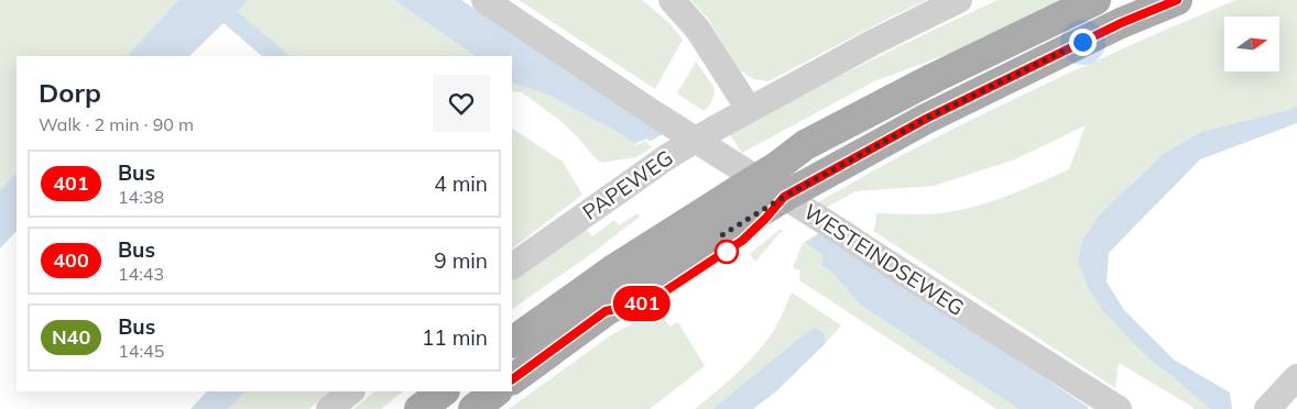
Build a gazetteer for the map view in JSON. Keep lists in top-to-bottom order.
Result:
{
  "streets": {
    "street": ["PAPEWEG", "WESTEINDSEWEG"]
  },
  "lines": ["bus line 401"],
  "north": "right",
  "page": {
    "on_map": "401",
    "heading": ["Dorp", "Walk · 2 min · 90 m"],
    "list": [
      {
        "mark": "401",
        "name": "Bus",
        "note": "14:38",
        "value": "4 min"
      },
      {
        "mark": "400",
        "name": "Bus",
        "note": "14:43",
        "value": "9 min"
      },
      {
        "mark": "N40",
        "name": "Bus",
        "note": "14:45",
        "value": "11 min"
      }
    ]
  }
}
